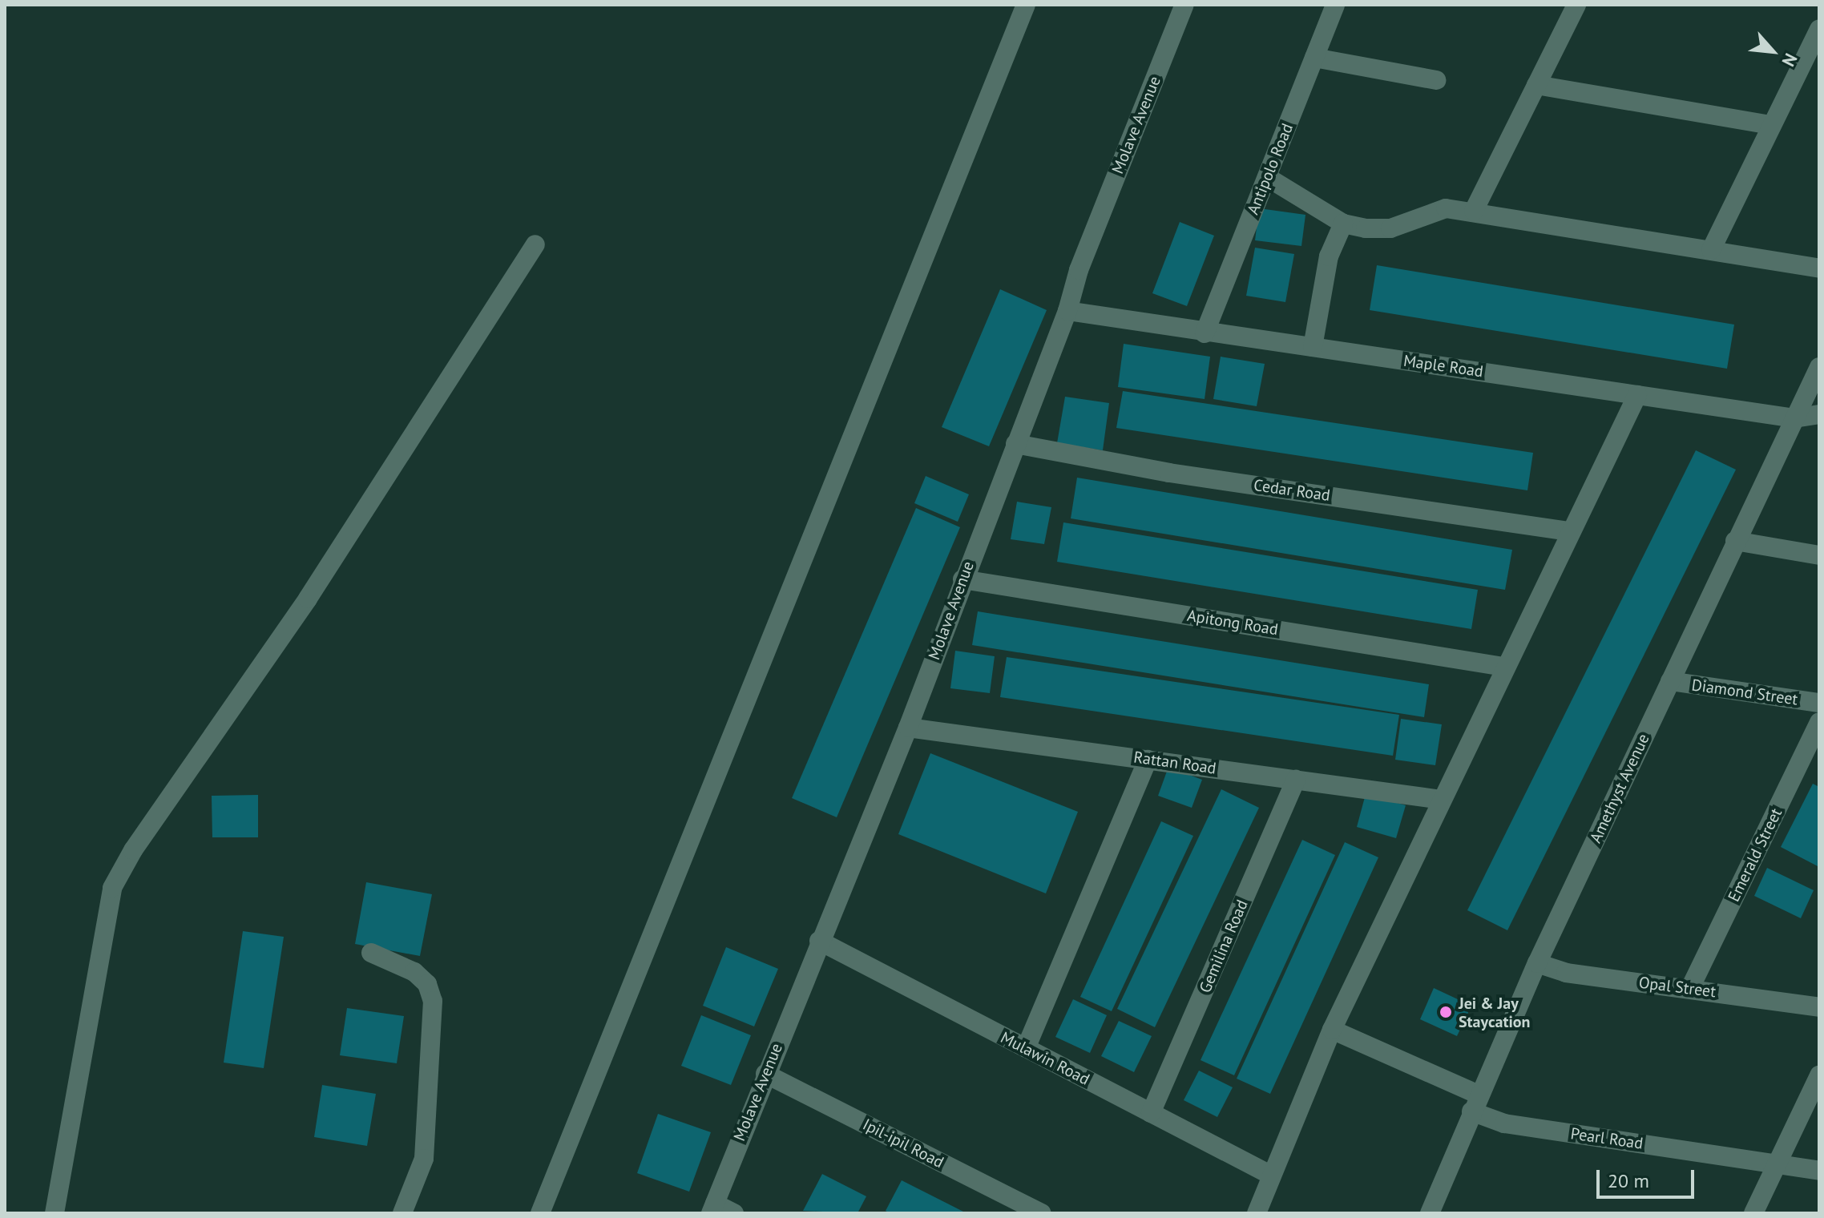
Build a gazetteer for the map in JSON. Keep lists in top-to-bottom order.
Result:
{
  "streets": {
    "street": [
      "Molave Avenue",
      "Antipolo Road",
      "Maple Road",
      "Cedar Road",
      "Apitong Road",
      "Diamond Street",
      "Rattan Road",
      "Amethyst Avenue",
      "Emerald Street",
      "Gemilina Road",
      "Opal Street",
      "Mulawin Road",
      "Pearl Road",
      "Ipil-ipil Road"
    ]
  },
  "crossings": [
    ["Molave Avenue", "Maple Road"],
    ["Molave Avenue", "Cedar Road"],
    ["Molave Avenue", "Apitong Road"],
    ["Molave Avenue", "Rattan Road"],
    ["Molave Avenue", "Mulawin Road"],
    ["Molave Avenue", "Ipil-ipil Road"],
    ["Antipolo Road", "Maple Road"],
    ["Maple Road", "Amethyst Avenue"],
    ["Diamond Street", "Amethyst Avenue"],
    ["Rattan Road", "Gemilina Road"],
    ["Amethyst Avenue", "Opal Street"],
    ["Amethyst Avenue", "Pearl Road"],
    ["Emerald Street", "Opal Street"],
    ["Gemilina Road", "Mulawin Road"]
  ],
  "places": ["Jei & Jay Staycation"],
  "scale_bar": "20 m",
  "north": "bottom right"
}
